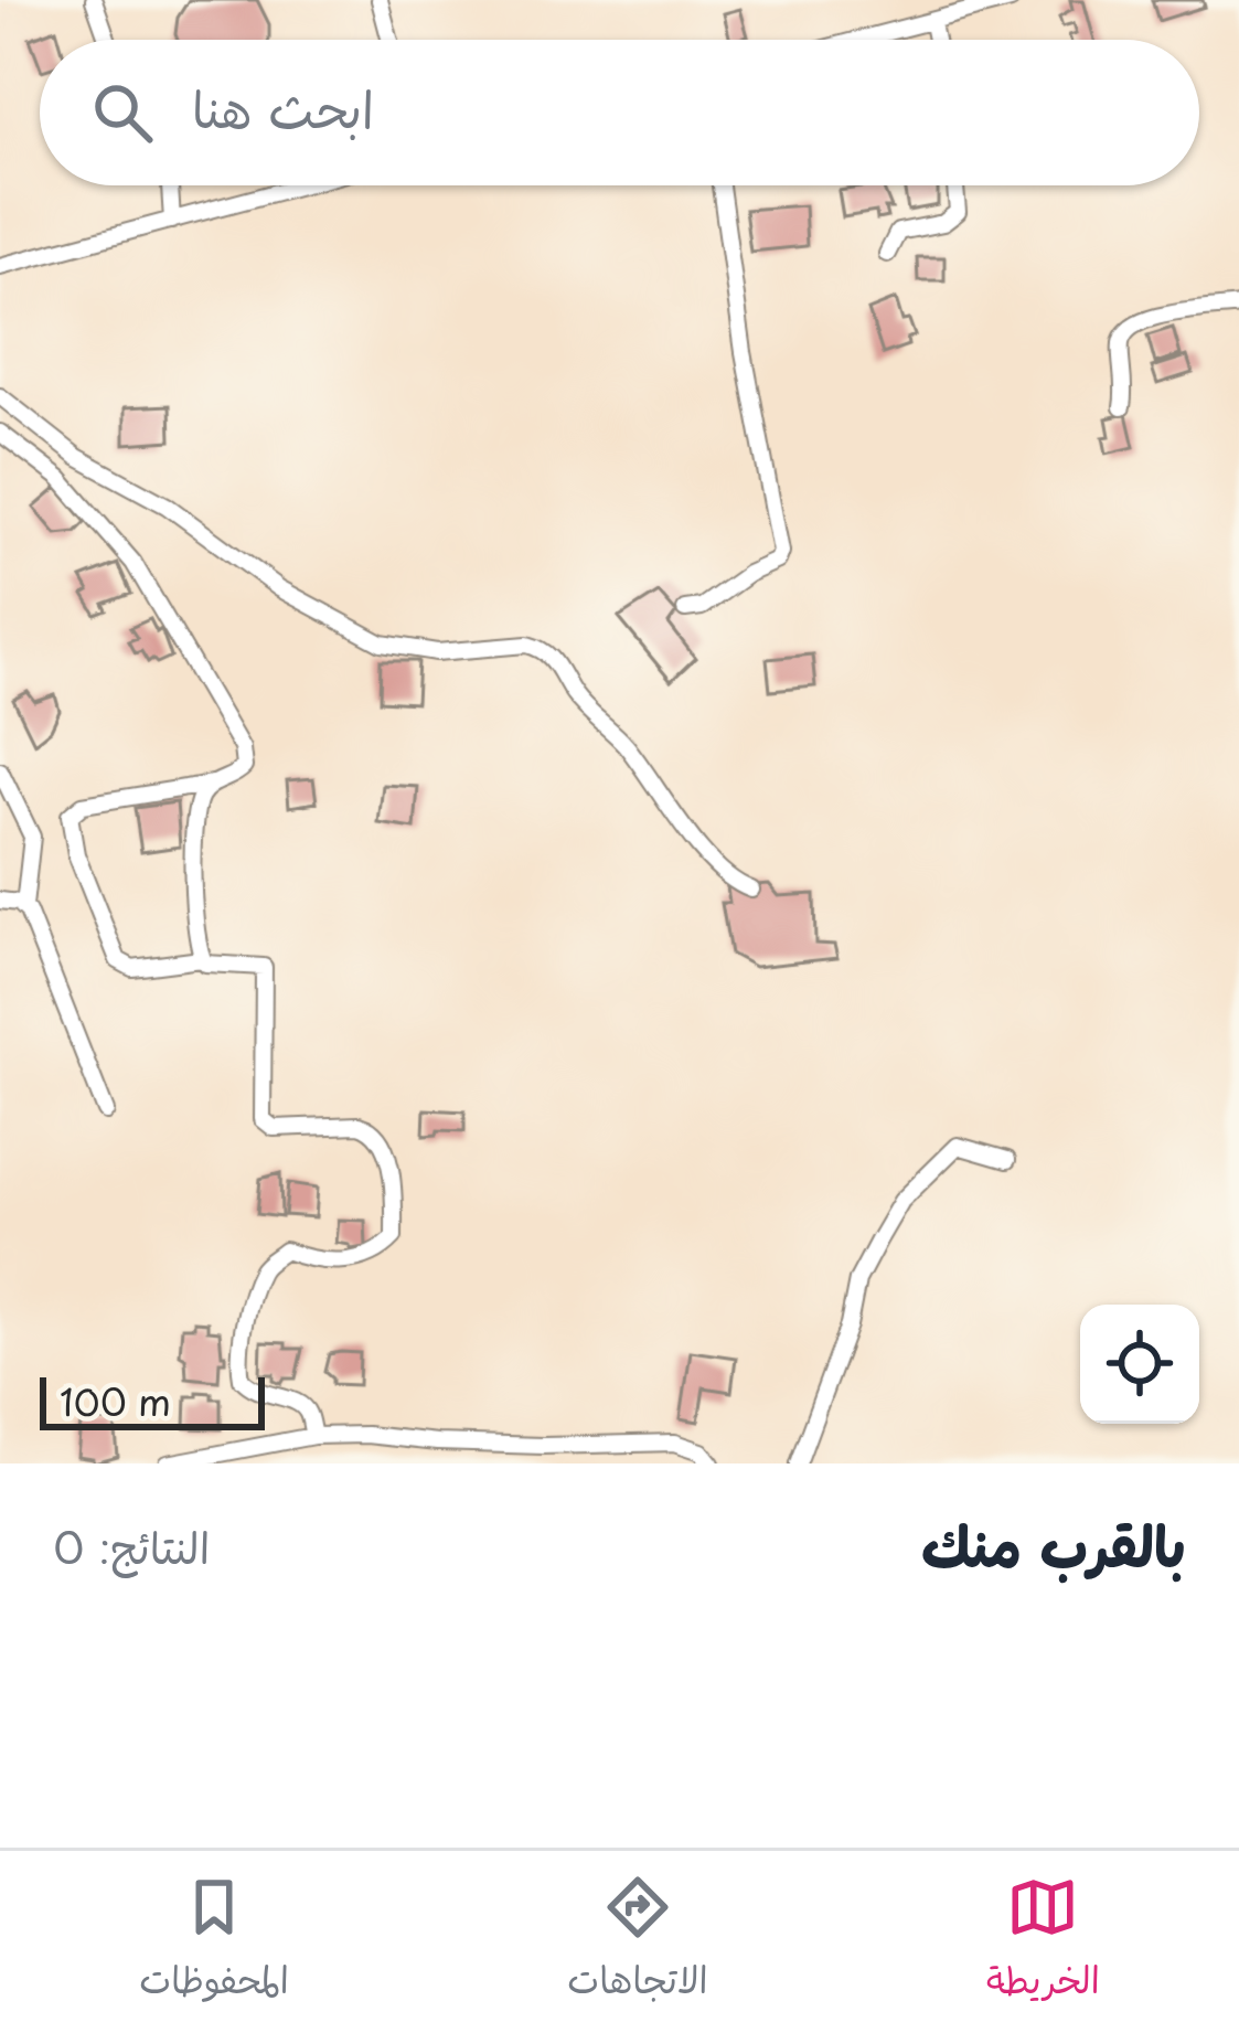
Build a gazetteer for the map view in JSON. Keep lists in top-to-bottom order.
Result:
{
  "scale_bar": "100 m",
  "page": {
    "search": "ابحث هنا",
    "scale": "100 m",
    "heading": ["بالقرب منك", "النتائج: 0"],
    "nav": ["الخريطة", "الاتجاهات", "المحفوظات"]
  }
}
